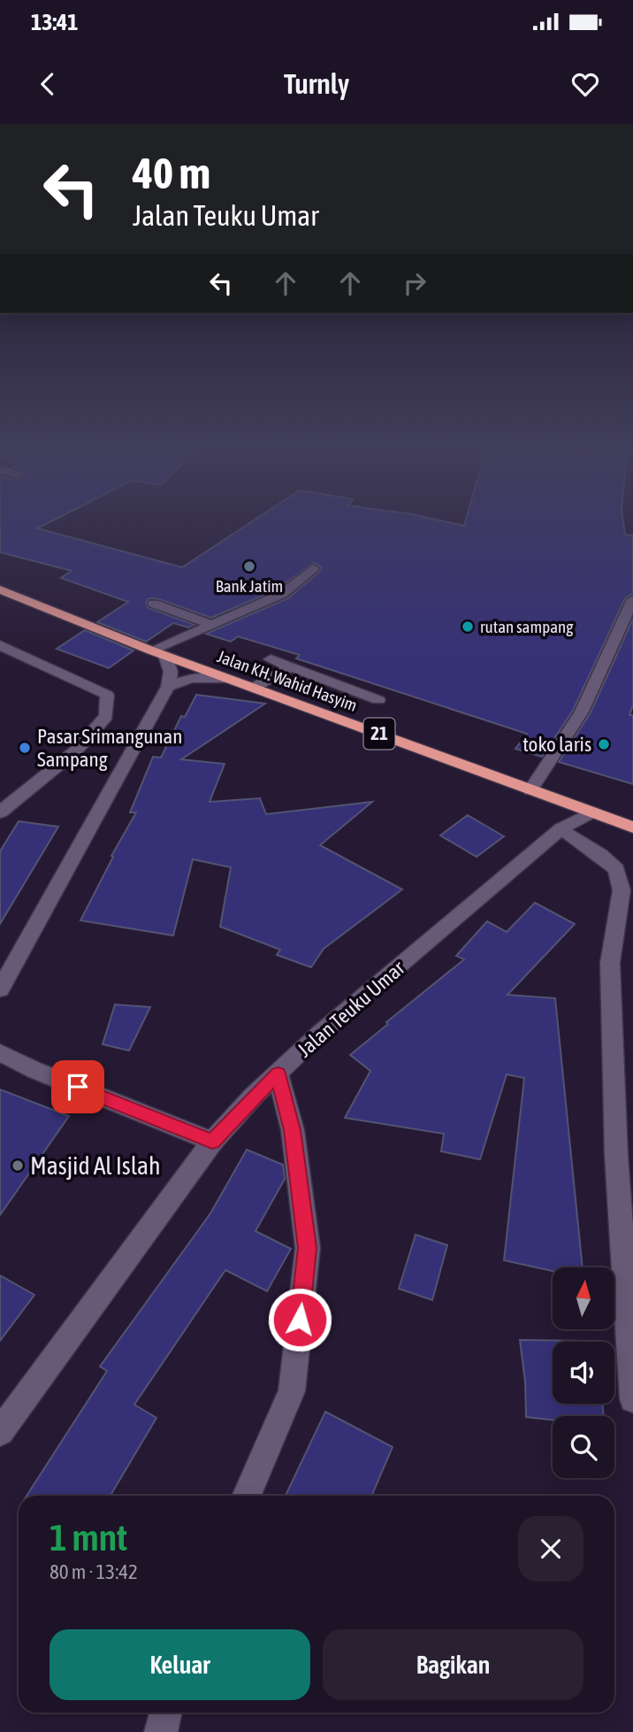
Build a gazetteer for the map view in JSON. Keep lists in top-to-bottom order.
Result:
{
  "streets": {
    "highway": ["Jalan KH. Wahid Hasyim", "21"],
    "street": ["Jalan Teuku Umar"]
  },
  "crossings": [
    ["Jalan KH. Wahid Hasyim", "Jalan Teuku Umar"]
  ],
  "places": [
    "Bank Jatim",
    "rutan sampang",
    "toko laris",
    "Pasar Srimangunan Sampang",
    "Masjid Al Islah"
  ],
  "north": "top",
  "page": {
    "status": "13:41",
    "header": "Turnly",
    "turn": ["40 m", "Jalan Teuku Umar"],
    "heading": ["1 mnt", "80 m · 13:42"],
    "buttons": ["Keluar", "Bagikan"]
  }
}
